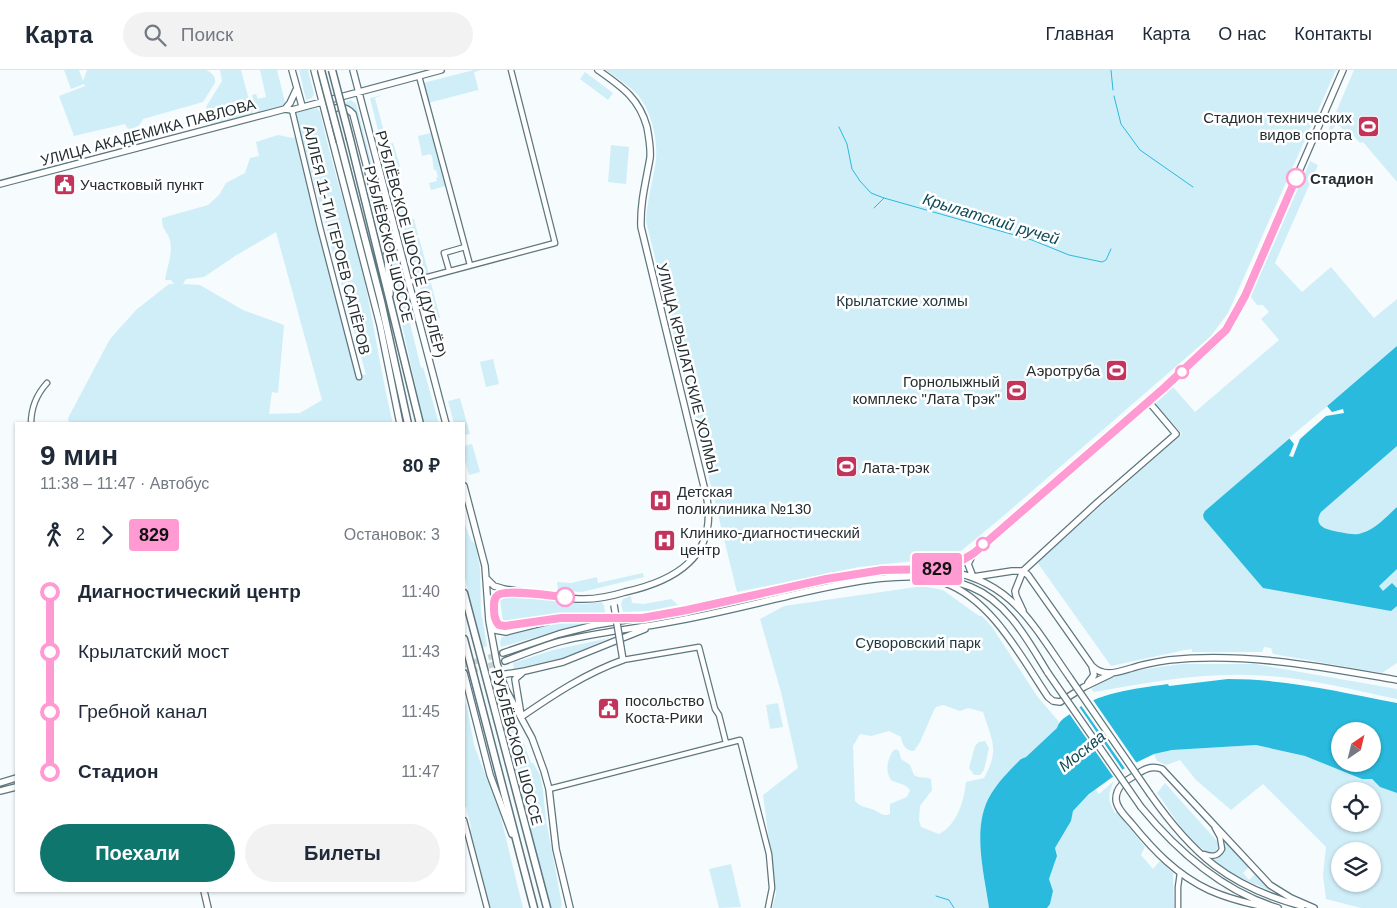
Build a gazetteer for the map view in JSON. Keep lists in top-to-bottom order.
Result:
{
  "streets": {
    "main road": [
      "УЛИЦА АКАДЕМИКА ПАВЛОВА",
      "РУБЛЁВСКОЕ ШОССЕ",
      "РУБЛЁВСКОЕ ШОССЕ (ДУБЛЁР)",
      "УЛИЦА КРЫЛАТСКИЕ ХОЛМЫ"
    ],
    "street": ["АЛЛЕЯ 11-ТИ ГЕРОЕВ САПЁРОВ"]
  },
  "crossings": [
    ["УЛИЦА АКАДЕМИКА ПАВЛОВА", "АЛЛЕЯ 11-ТИ ГЕРОЕВ САПЁРОВ"],
    ["УЛИЦА АКАДЕМИКА ПАВЛОВА", "РУБЛЁВСКОЕ ШОССЕ (ДУБЛЁР)"]
  ],
  "water": ["Крылатский ручей", "Москва"],
  "parks": ["Крылатские холмы", "Суворовский парк"],
  "places": {
    "sports": [
      "Стадион технических видов спорта",
      "Аэротруба",
      "Горнолыжный комплекс \"Лата Трэк\"",
      "Лата-трэк"
    ],
    "other": ["Стадион"],
    "public building": ["Участковый пункт", "посольство Коста-Рики"],
    "hospital": ["Детская поликлиника №130", "Клинико-диагностический центр"]
  },
  "lines": ["bus line 829"],
  "north": "top right",
  "page": {
    "header": "Карта",
    "search": "Поиск",
    "nav": [
      "Главная",
      "Карта",
      "О нас",
      "Контакты"
    ],
    "on_map": "829",
    "heading": ["9 мин", "11:38 – 11:47 · Автобус", "80 ₽"],
    "legs": ["2", "829", "Остановок: 3"],
    "list": [
      {
        "name": "Диагностический центр",
        "value": "11:40"
      },
      {
        "name": "Крылатский мост",
        "value": "11:43"
      },
      {
        "name": "Гребной канал",
        "value": "11:45"
      },
      {
        "name": "Стадион",
        "value": "11:47"
      }
    ],
    "buttons": ["Поехали", "Билеты"]
  }
}
